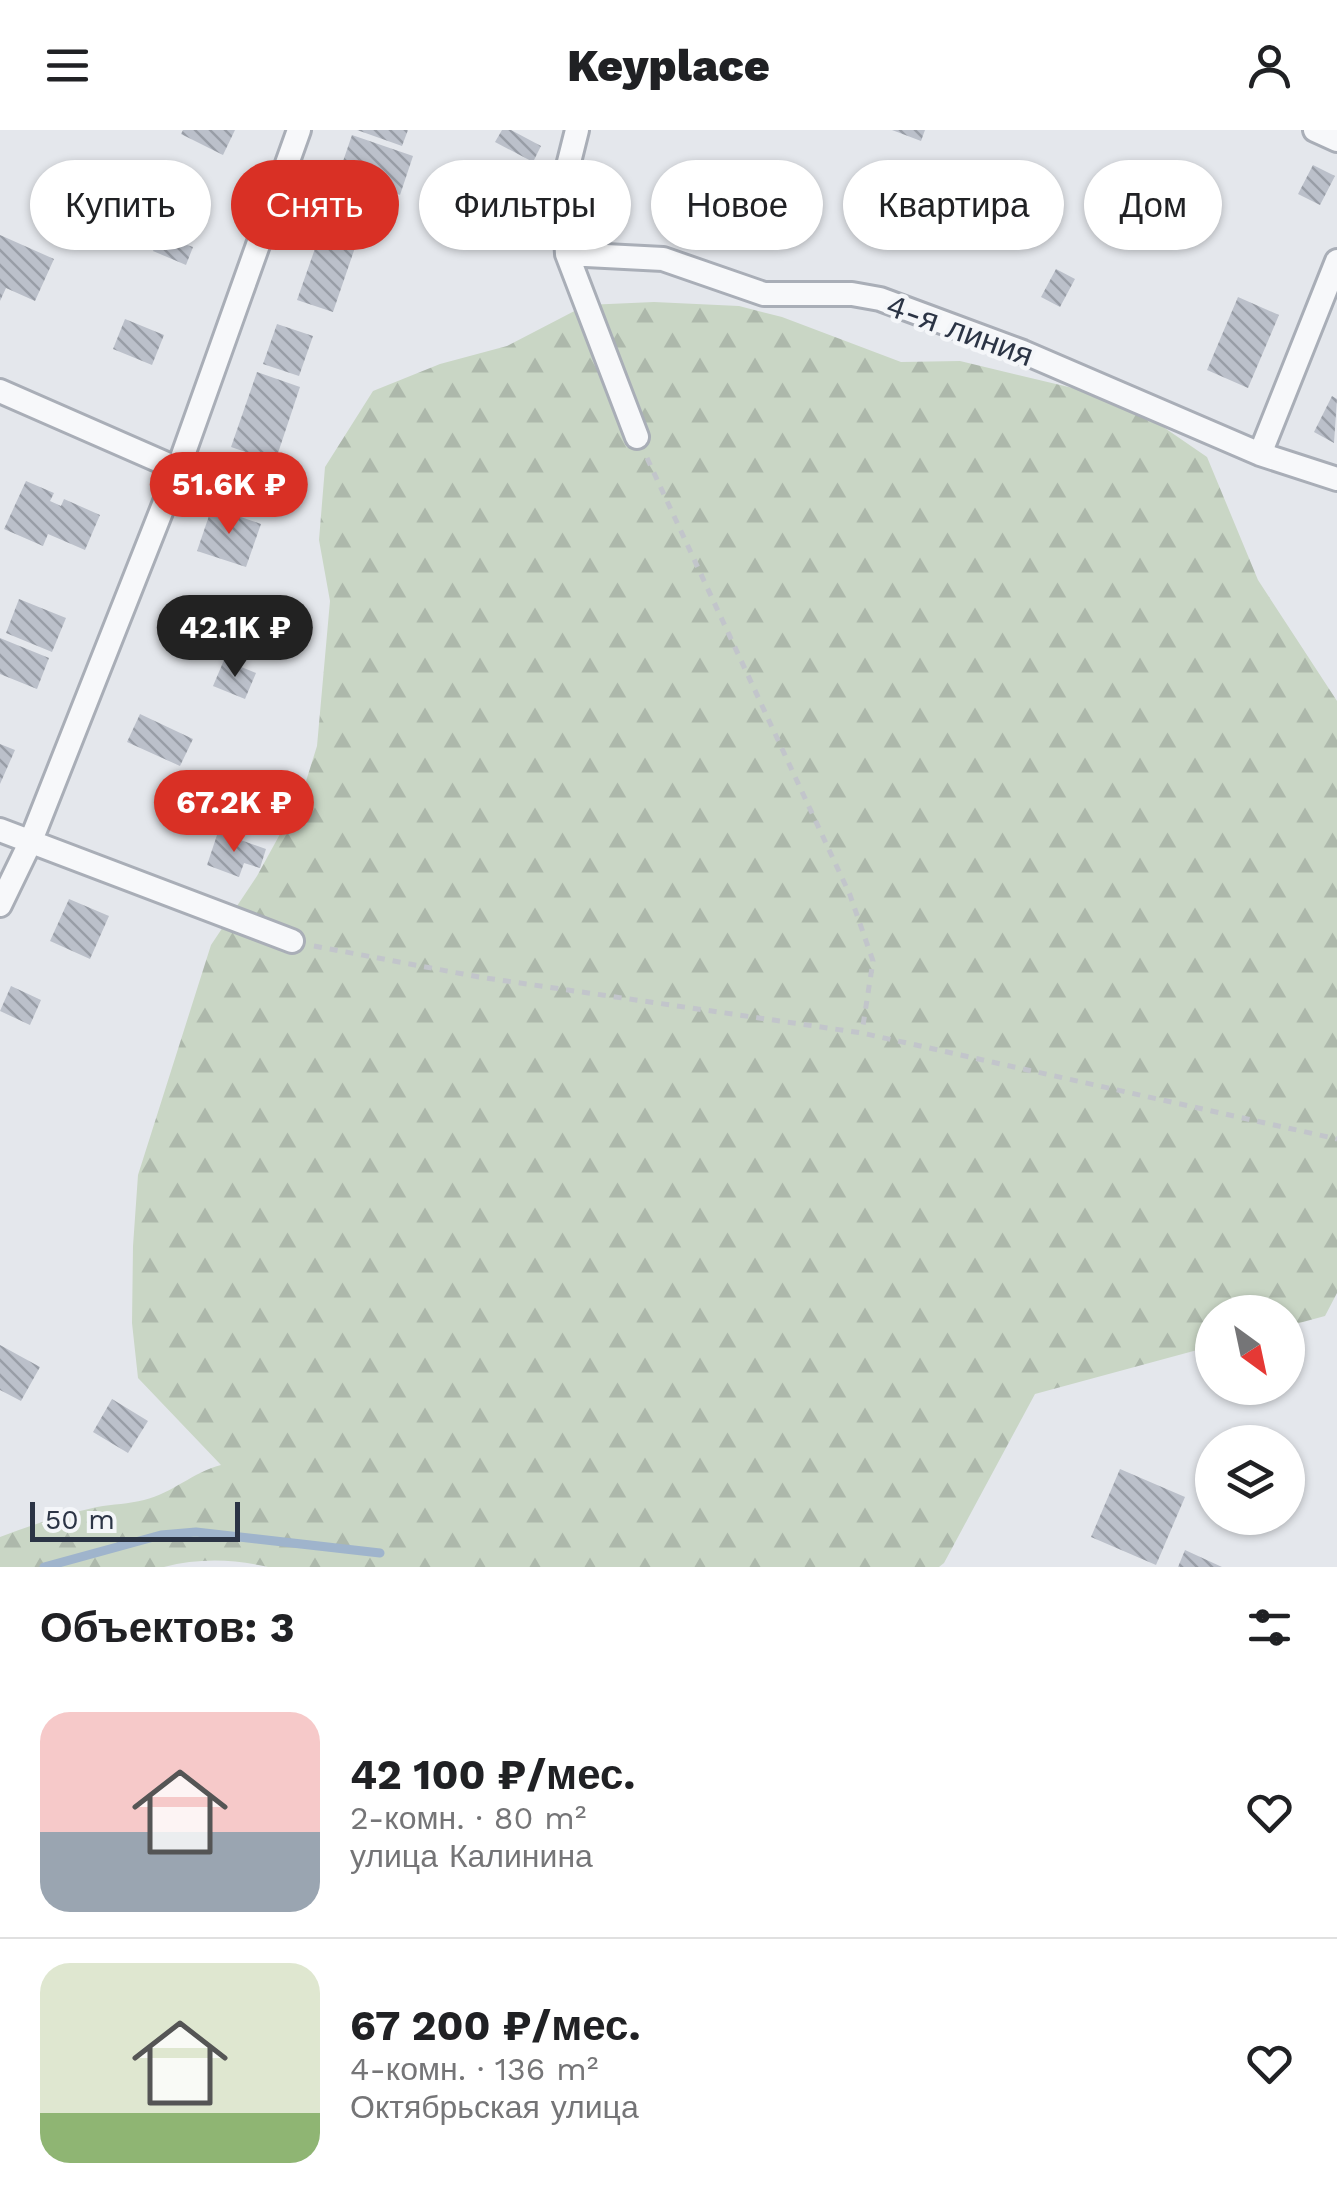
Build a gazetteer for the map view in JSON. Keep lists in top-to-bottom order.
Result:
{
  "streets": {
    "street": ["4-я линия"]
  },
  "scale_bar": "50 m",
  "north": "bottom right",
  "page": {
    "header": "Keyplace",
    "chip": [
      "Купить",
      "Снять",
      "Фильтры",
      "Новое",
      "Квартира",
      "Дом"
    ],
    "price": ["51.6K ₽", "42.1K ₽", "67.2K ₽"],
    "scale": "50 m",
    "heading": "Объектов: 3",
    "list": [
      {
        "name": "42 100 ₽/мес.",
        "note": "2-комн. · 80 m² · улица Калинина"
      },
      {
        "name": "67 200 ₽/мес.",
        "note": "4-комн. · 136 m² · Октябрьская улица"
      }
    ]
  }
}
